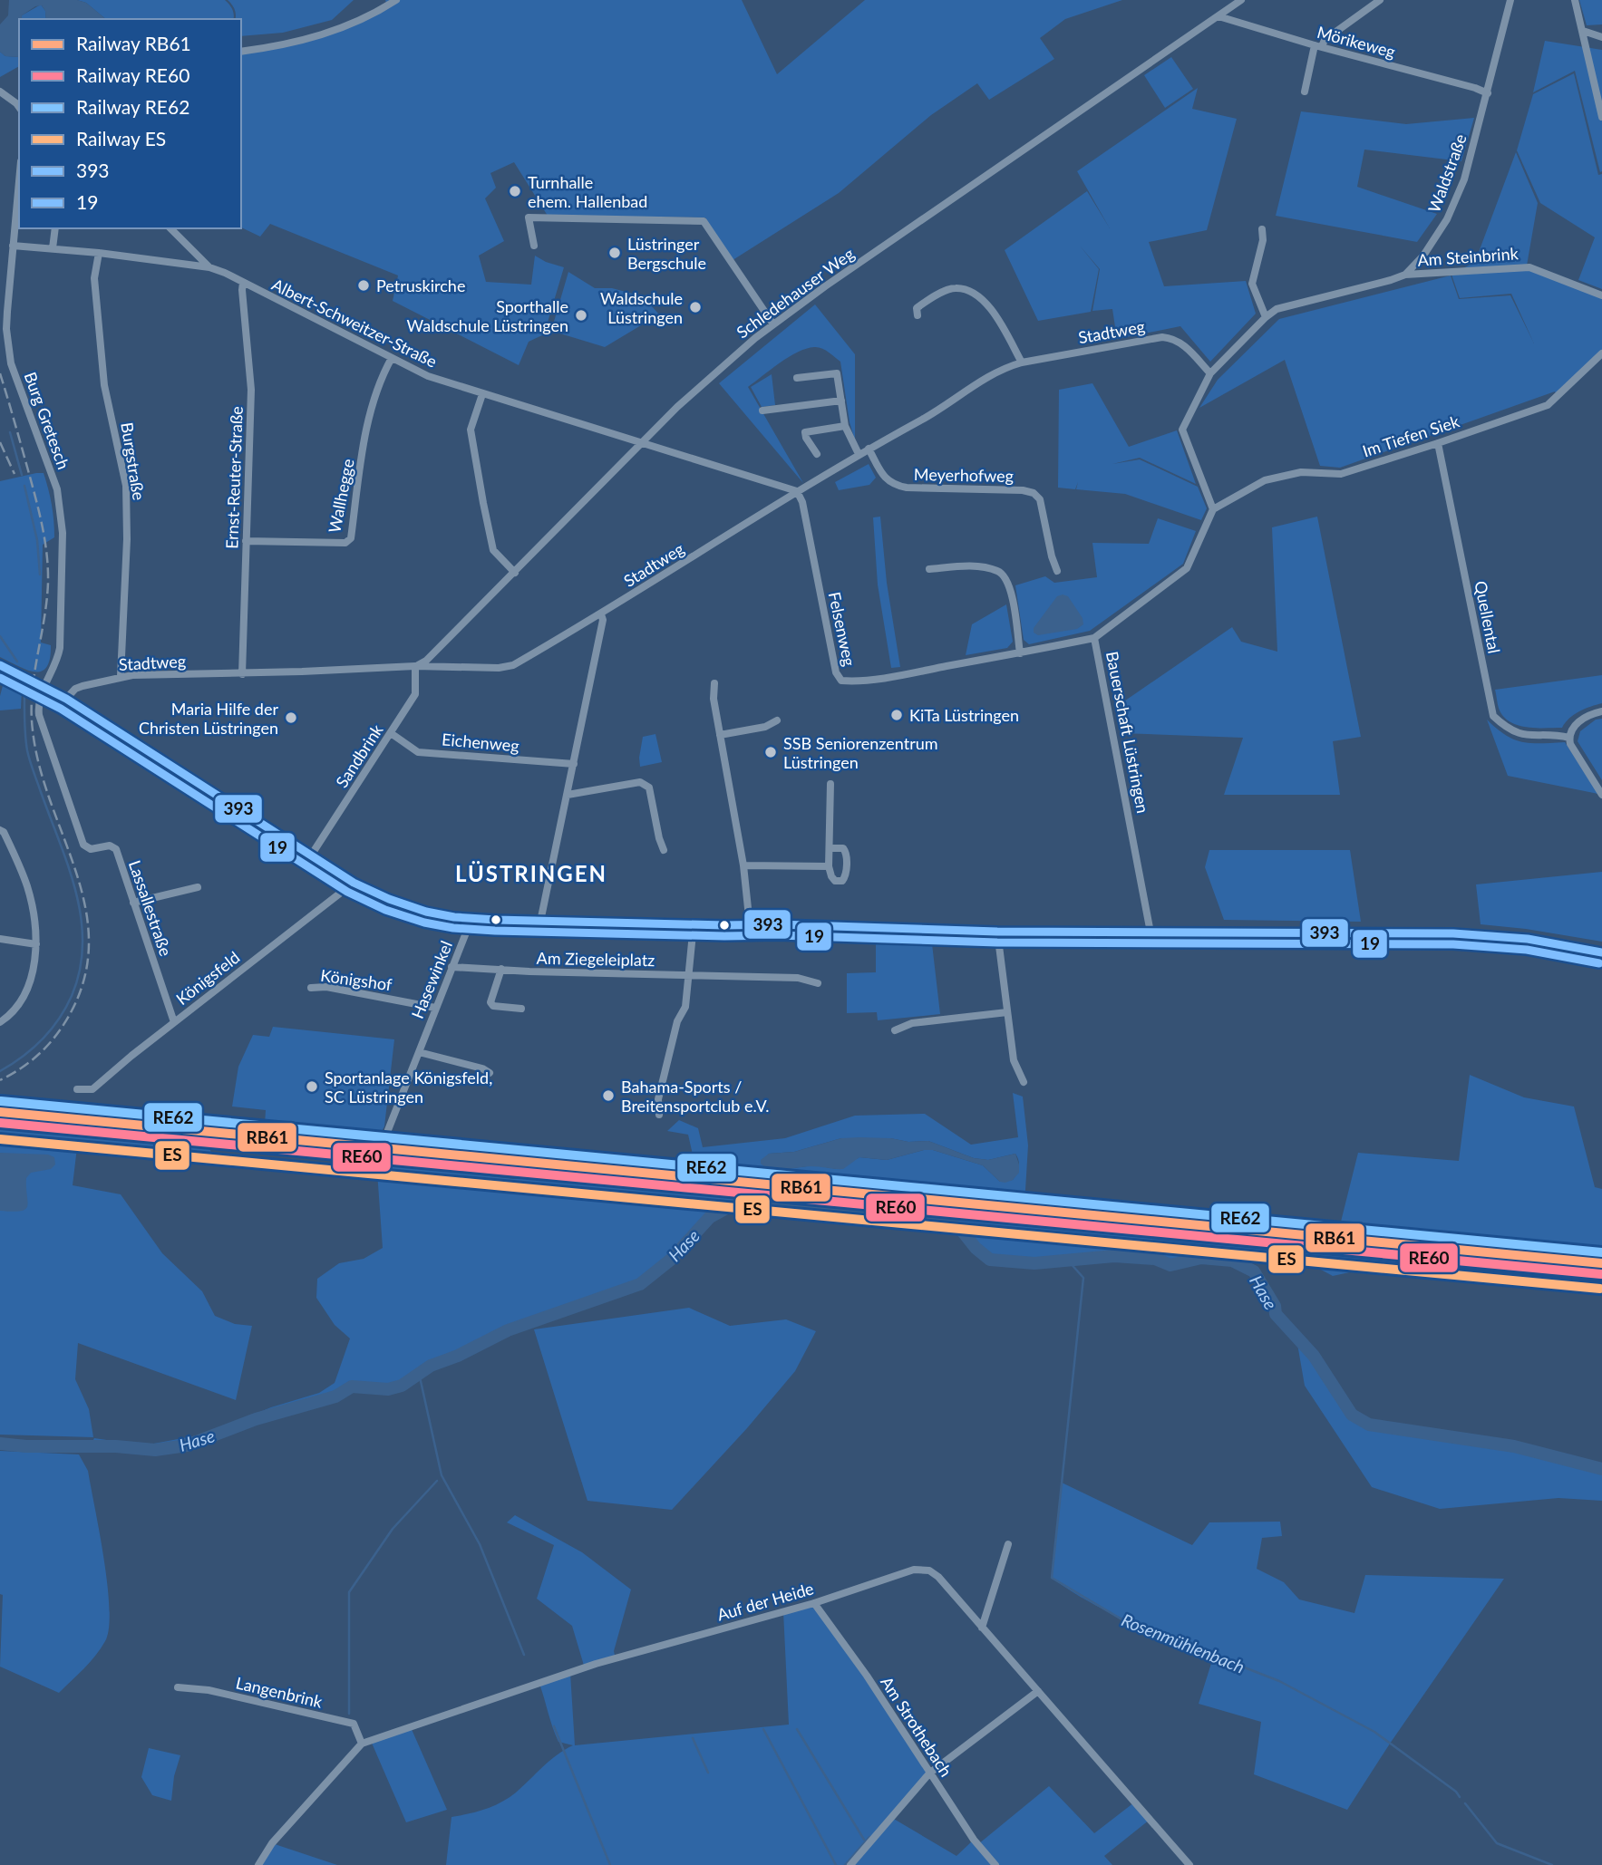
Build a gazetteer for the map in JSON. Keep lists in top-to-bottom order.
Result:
{
  "streets": {
    "street": [
      "Mörikeweg",
      "Waldstraße",
      "Am Steinbrink",
      "Schledehauser Weg",
      "Albert-Schweitzer-Straße",
      "Stadtweg",
      "Burg Gretesch",
      "Im Tiefen Siek",
      "Burgstraße",
      "Meyerhofweg",
      "Ernst-Reuter-Straße",
      "Wallhegge",
      "Quellental",
      "Felsenweg",
      "Bauerschaft Lüstringen",
      "Eichenweg",
      "Sandbrink",
      "Lassallestraße",
      "Am Ziegeleiplatz",
      "Königsfeld",
      "Königshof",
      "Hasewinkel",
      "Auf der Heide",
      "Langenbrink",
      "Am Strothebach"
    ]
  },
  "crossings": [
    ["Mörikeweg", "Waldstraße"],
    ["Mörikeweg", "Schledehauser Weg"],
    ["Waldstraße", "Am Steinbrink"],
    ["Schledehauser Weg", "Albert-Schweitzer-Straße"],
    ["Schledehauser Weg", "Stadtweg"],
    ["Schledehauser Weg", "Sandbrink"],
    ["Albert-Schweitzer-Straße", "Burg Gretesch"],
    ["Albert-Schweitzer-Straße", "Burgstraße"],
    ["Albert-Schweitzer-Straße", "Ernst-Reuter-Straße"],
    ["Albert-Schweitzer-Straße", "Wallhegge"],
    ["Stadtweg", "Burgstraße"],
    ["Stadtweg", "Meyerhofweg"],
    ["Stadtweg", "Ernst-Reuter-Straße"],
    ["Stadtweg", "Felsenweg"],
    ["Stadtweg", "Sandbrink"],
    ["Burg Gretesch", "Lassallestraße"],
    ["Im Tiefen Siek", "Quellental"],
    ["Im Tiefen Siek", "Bauerschaft Lüstringen"],
    ["Ernst-Reuter-Straße", "Wallhegge"],
    ["Felsenweg", "Bauerschaft Lüstringen"],
    ["Eichenweg", "Sandbrink"],
    ["Lassallestraße", "Königsfeld"],
    ["Am Ziegeleiplatz", "Hasewinkel"],
    ["Königshof", "Hasewinkel"],
    ["Auf der Heide", "Langenbrink"],
    ["Auf der Heide", "Am Strothebach"]
  ],
  "districts": ["LÜSTRINGEN"],
  "water": ["Hase", "Rosenmühlenbach"],
  "places": [
    "Turnhalle ehem. Hallenbad",
    "Lüstringer Bergschule",
    "Petruskirche",
    "Waldschule Lüstringen",
    "Sporthalle Waldschule Lüstringen",
    "KiTa Lüstringen",
    "Maria Hilfe der Christen Lüstringen",
    "SSB Seniorenzentrum Lüstringen",
    "Sportanlage Königsfeld, SC Lüstringen",
    "Bahama-Sports / Breitensportclub e.V."
  ],
  "lines": [
    "transit line 393",
    "transit line 19",
    "rail line RE62",
    "rail line RB61",
    "rail line RE60",
    "rail line ES"
  ],
  "legend": [
    "Railway RB61",
    "Railway RE60",
    "Railway RE62",
    "Railway ES",
    "393",
    "19"
  ]
}
